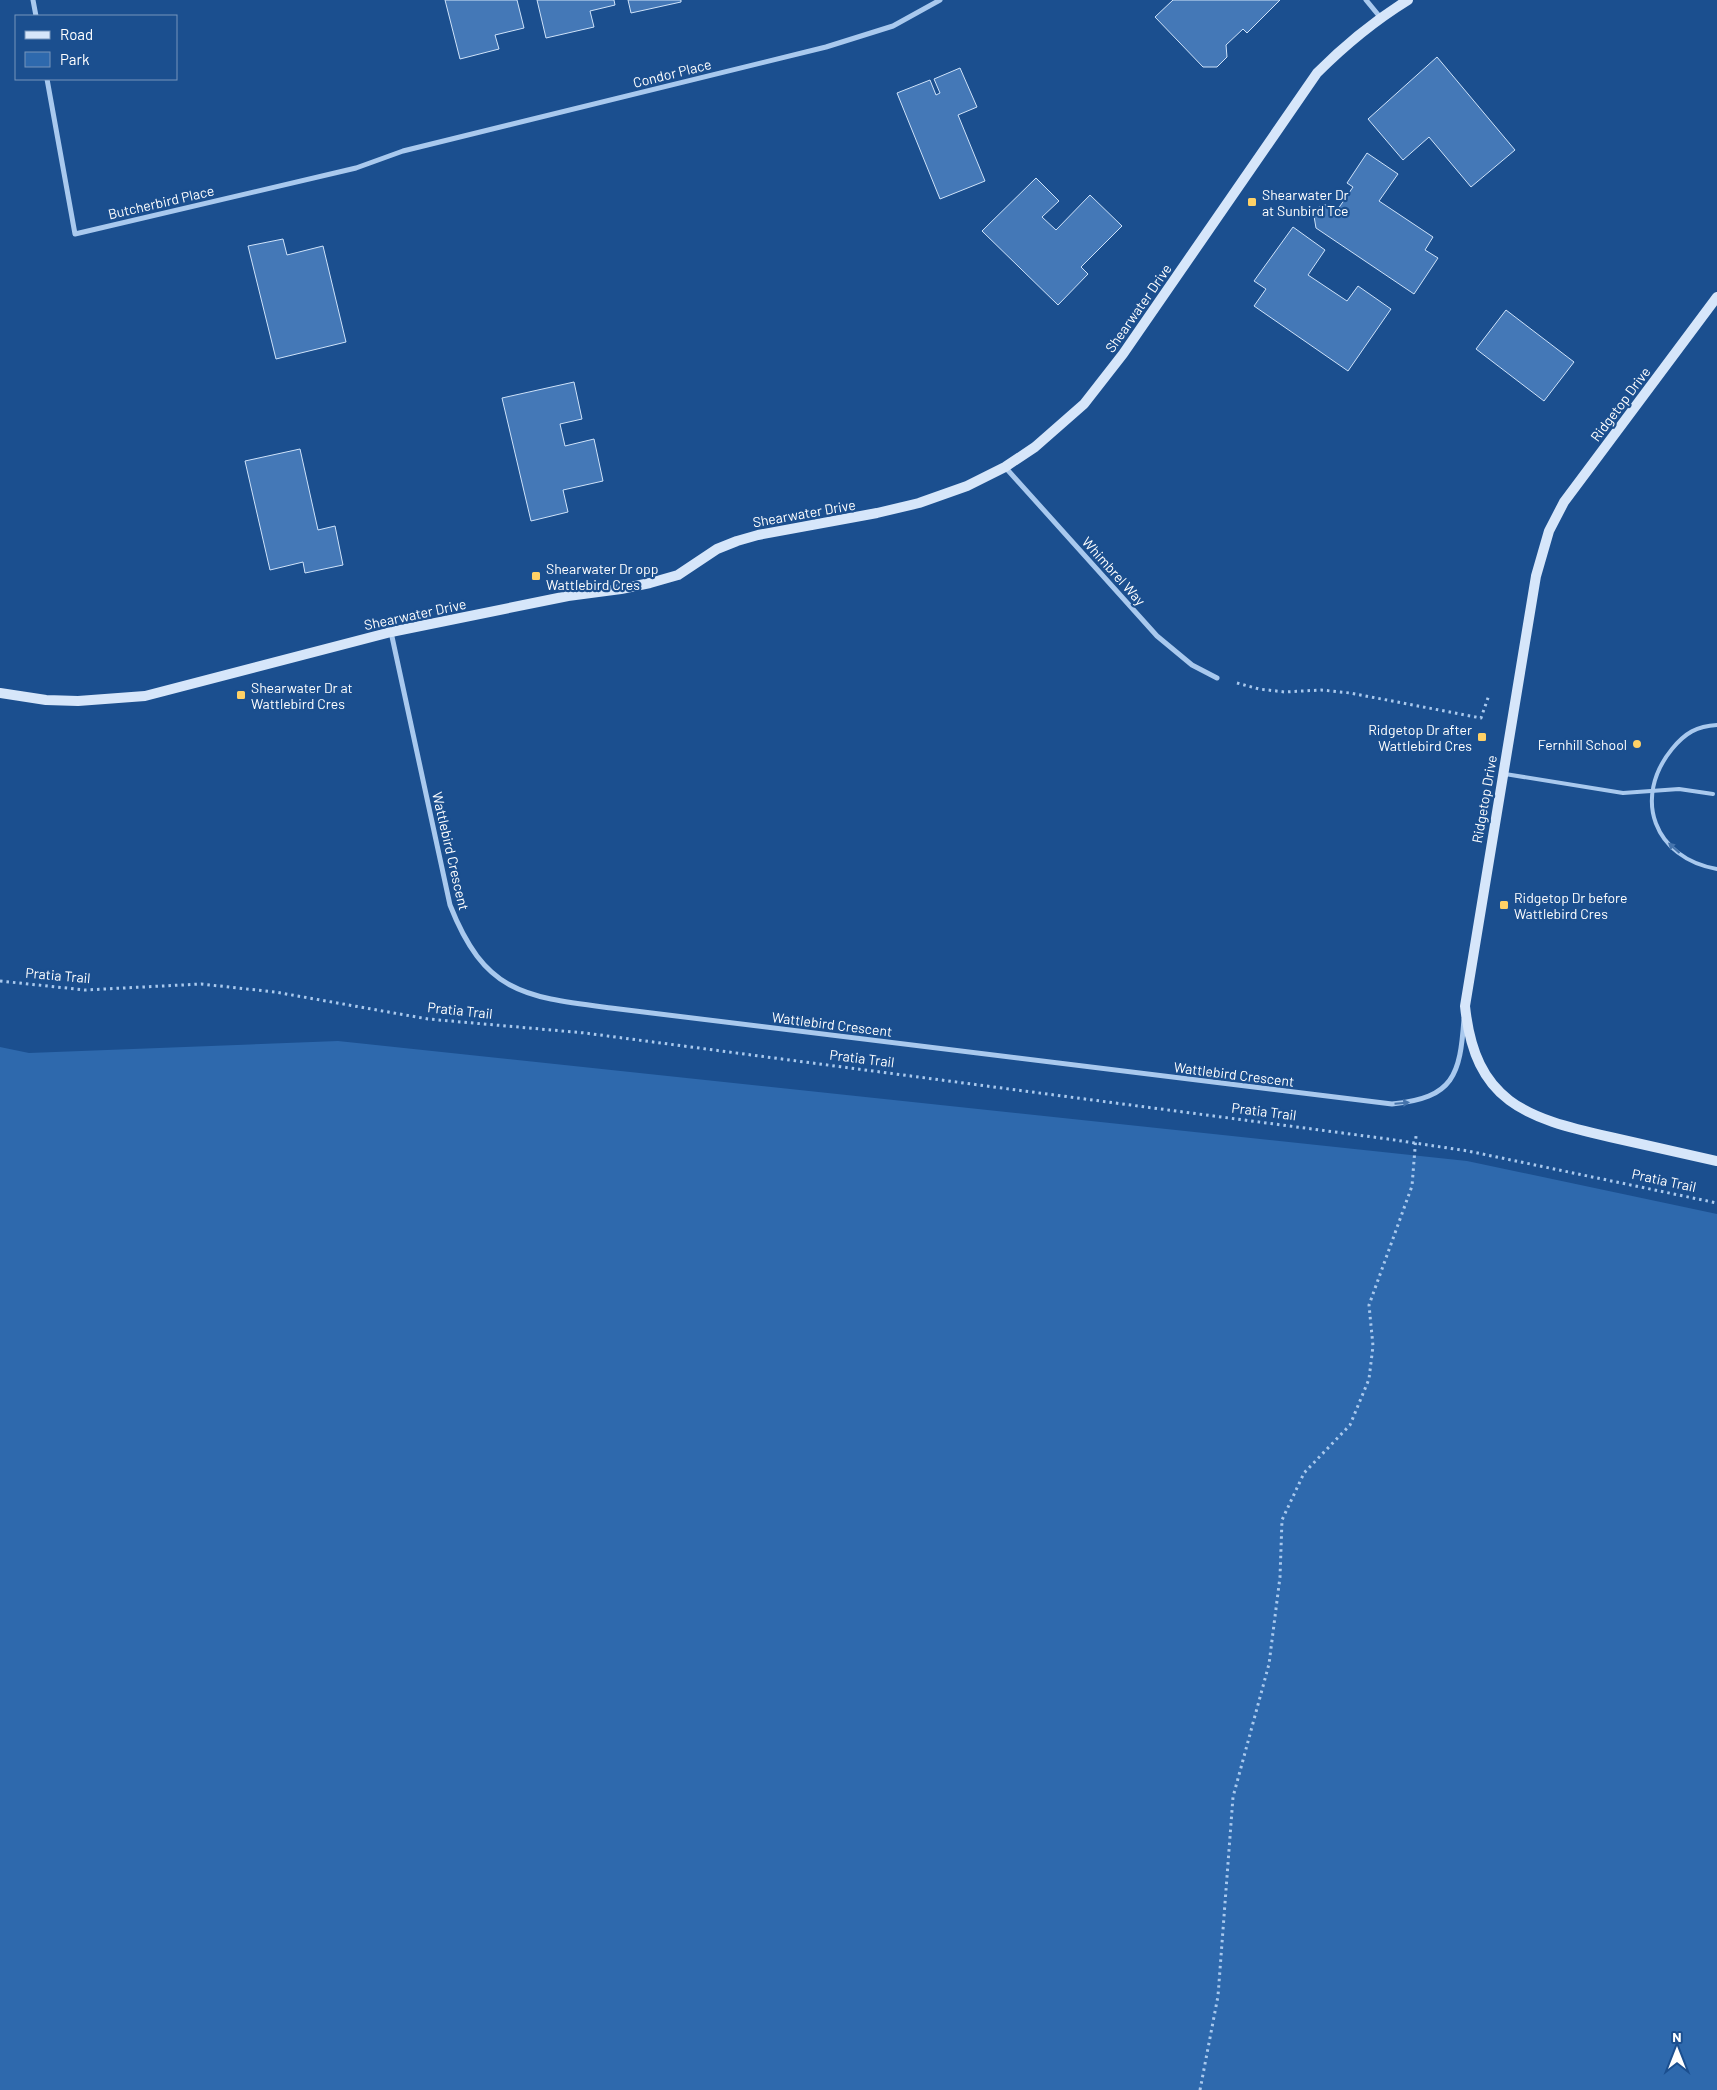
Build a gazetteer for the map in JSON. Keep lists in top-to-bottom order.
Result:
{
  "streets": {
    "street": [
      "Condor Place",
      "Butcherbird Place",
      "Shearwater Drive",
      "Ridgetop Drive",
      "Whimbrel Way",
      "Wattlebird Crescent"
    ],
    "path": ["Pratia Trail"]
  },
  "crossings": [
    ["Condor Place", "Butcherbird Place"],
    ["Shearwater Drive", "Whimbrel Way"],
    ["Shearwater Drive", "Wattlebird Crescent"],
    ["Ridgetop Drive", "Wattlebird Crescent"]
  ],
  "one_way": ["Wattlebird Crescent"],
  "places": {
    "transit": [
      "Shearwater Dr at Sunbird Tce",
      "Shearwater Dr opp Wattlebird Cres",
      "Shearwater Dr at Wattlebird Cres",
      "Ridgetop Dr after Wattlebird Cres",
      "Ridgetop Dr before Wattlebird Cres"
    ],
    "other": ["Fernhill School"]
  },
  "legend": ["Road", "Park"],
  "north": "top"
}
